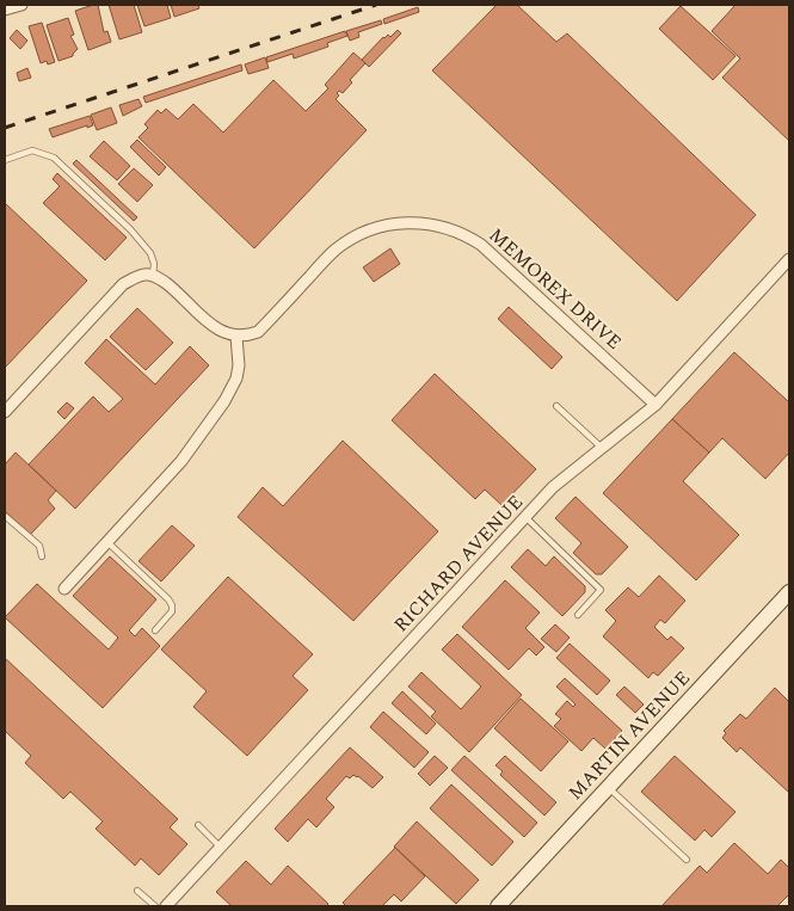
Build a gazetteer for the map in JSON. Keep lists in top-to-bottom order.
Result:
{
  "streets": {
    "street": ["MEMOREX DRIVE", "RICHARD AVENUE", "MARTIN AVENUE"]
  },
  "crossings": [
    ["MEMOREX DRIVE", "RICHARD AVENUE"]
  ]
}
